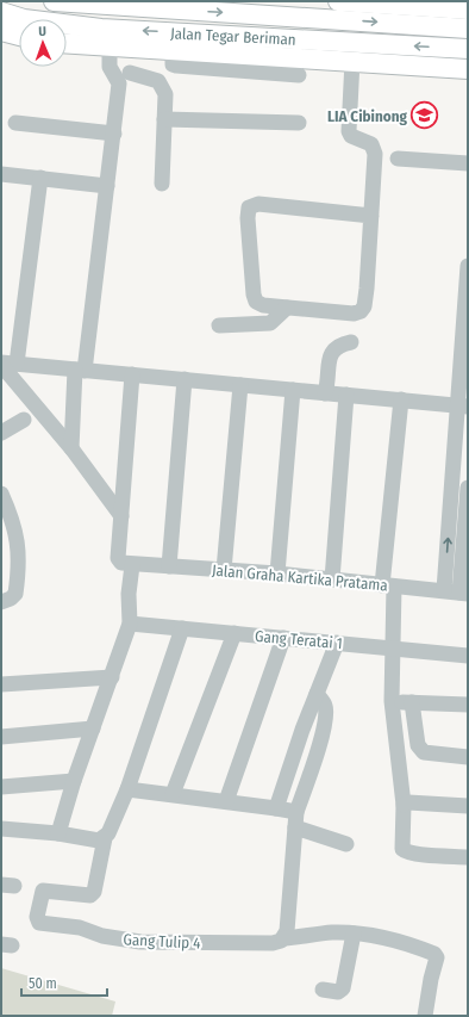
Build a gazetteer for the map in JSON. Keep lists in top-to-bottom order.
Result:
{
  "streets": {
    "main road": ["Jalan Tegar Beriman"],
    "street": ["Jalan Graha Kartika Pratama", "Gang Teratai 1", "Gang Tulip 4"]
  },
  "places": {
    "school or university": ["LIA Cibinong"]
  },
  "scale_bar": "50 m",
  "north": "top"
}
